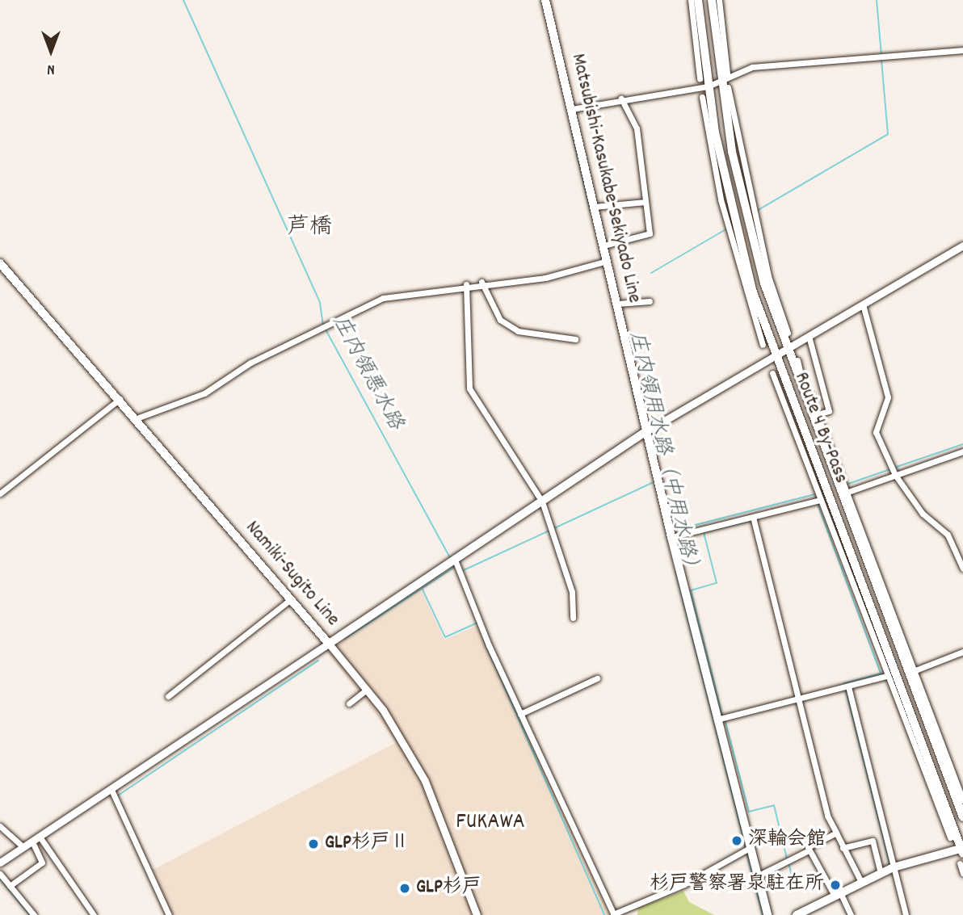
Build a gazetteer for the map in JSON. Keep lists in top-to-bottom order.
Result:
{
  "streets": {
    "main road": ["Matsubishi-Kasukabe-Sekiyado Line", "Route 4 By-Pass", "Namiki-Sugito Line"]
  },
  "crossings": [
    ["Matsubishi-Kasukabe-Sekiyado Line", "Namiki-Sugito Line"]
  ],
  "districts": ["芦橋", "FUKAWA"],
  "water": ["庄内領悪水路", "庄内領用水路（中用水路）"],
  "places": [
    "深輪会館",
    "GLP杉戸Ⅱ",
    "杉戸警察署泉駐在所",
    "GLP杉戸"
  ],
  "north": "bottom"
}
